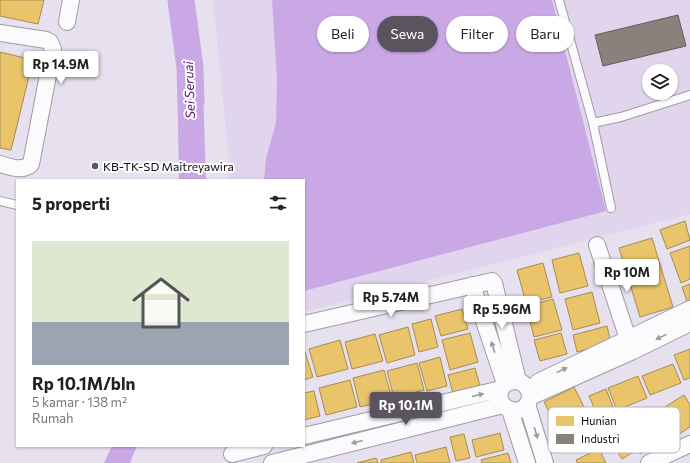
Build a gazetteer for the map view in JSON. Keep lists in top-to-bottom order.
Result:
{
  "water": ["Sei Seruai"],
  "places": ["KB-TK-SD Maitreyawira"],
  "legend": ["Hunian", "Industri"],
  "page": {
    "chip": [
      "Beli",
      "Sewa",
      "Filter",
      "Baru"
    ],
    "price": [
      "Rp 14.9M",
      "Rp 10M",
      "Rp 5.74M",
      "Rp 5.96M",
      "Rp 10.1M"
    ],
    "heading": "5 properti",
    "list": [
      {
        "name": "Rp 10.1M/bln",
        "note": "5 kamar · 138 m² · Rumah"
      }
    ]
  }
}
